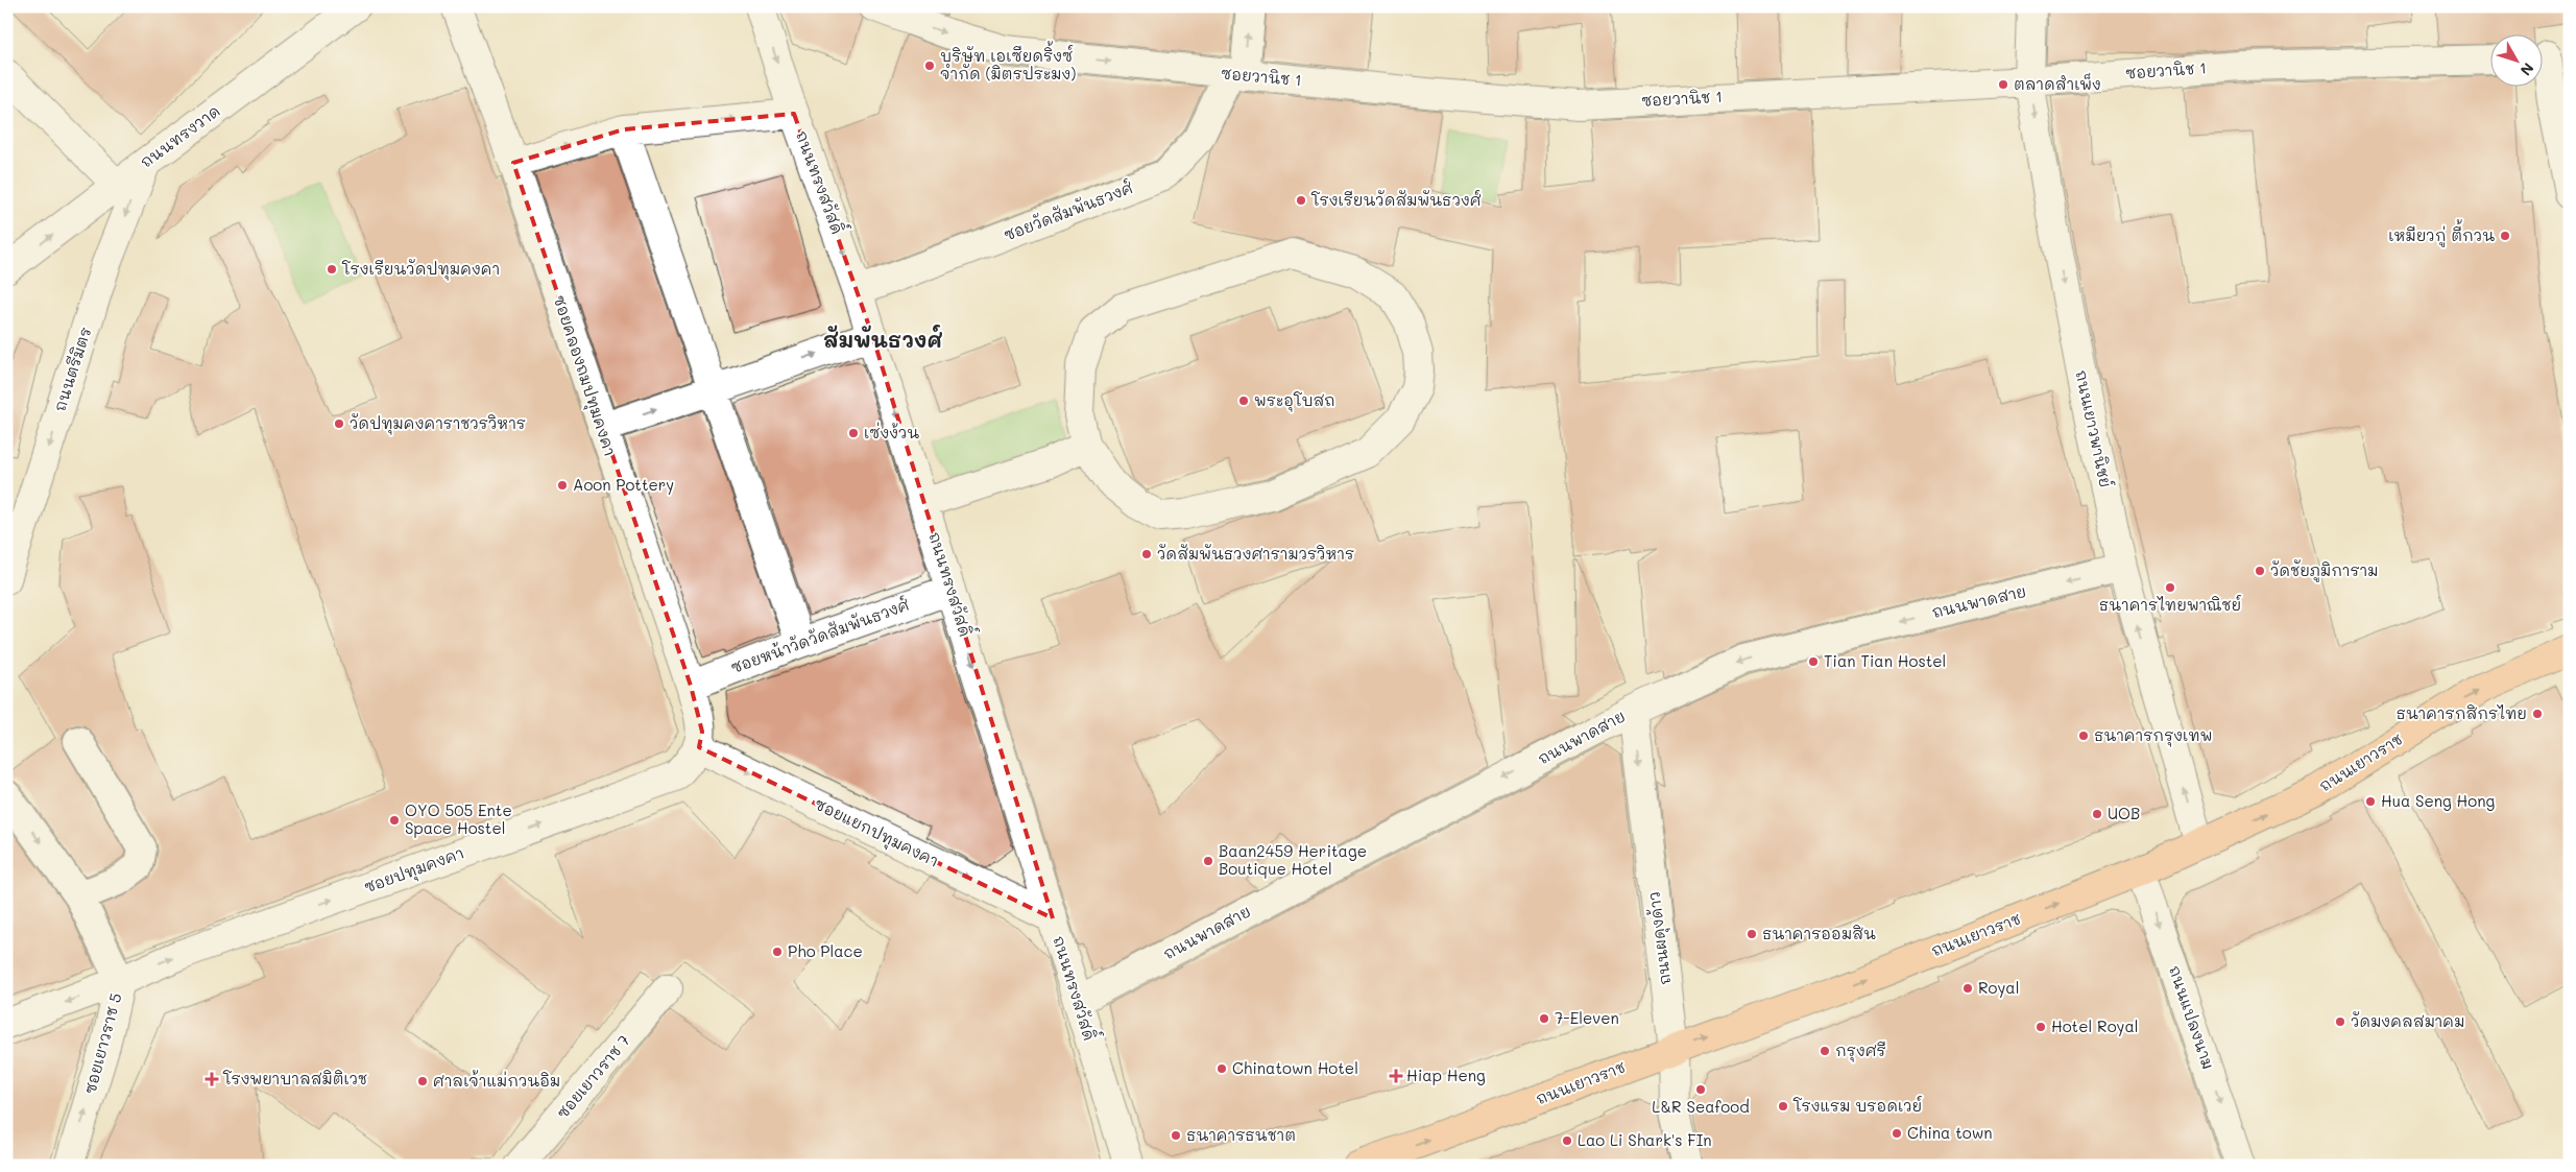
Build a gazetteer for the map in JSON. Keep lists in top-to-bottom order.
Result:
{
  "streets": {
    "main road": ["ถนนเยาวราช"],
    "street": [
      "ซอยวานิช 1",
      "ถนนทรงวาด",
      "ถนนทรงสวัสดิ์",
      "ซอยวัดสัมพันธวงศ์",
      "ถนนตรีมิตร",
      "ซอยคลองถมปทุมคงคา",
      "ถนนเยาวพานิชย์",
      "ถนนพาดสาย",
      "ซอยหน้าวัดวัดสัมพันธวงศ์",
      "ซอยแยกปทุมคงคา",
      "ซอยปทุมคงคา",
      "ถนนผดุงด้าว",
      "ถนนแปลงนาม",
      "ซอยเยาวราช 5",
      "ซอยเยาวราช 7"
    ]
  },
  "crossings": [
    ["ซอยวานิช 1", "ซอยวัดสัมพันธวงศ์"],
    ["ซอยวานิช 1", "ถนนเยาวพานิชย์"],
    ["ถนนทรงวาด", "ถนนตรีมิตร"],
    ["ถนนทรงสวัสดิ์", "ซอยวัดสัมพันธวงศ์"],
    ["ถนนทรงสวัสดิ์", "ถนนพาดสาย"],
    ["ถนนทรงสวัสดิ์", "ซอยหน้าวัดวัดสัมพันธวงศ์"],
    ["ถนนทรงสวัสดิ์", "ซอยแยกปทุมคงคา"],
    ["ซอยคลองถมปทุมคงคา", "ซอยหน้าวัดวัดสัมพันธวงศ์"],
    ["ซอยคลองถมปทุมคงคา", "ซอยแยกปทุมคงคา"],
    ["ซอยคลองถมปทุมคงคา", "ซอยปทุมคงคา"],
    ["ถนนเยาวพานิชย์", "ถนนพาดสาย"],
    ["ถนนเยาวพานิชย์", "ถนนเยาวราช"],
    ["ถนนพาดสาย", "ถนนผดุงด้าว"],
    ["ถนนเยาวราช", "ถนนผดุงด้าว"],
    ["ถนนเยาวราช", "ถนนแปลงนาม"],
    ["ซอยแยกปทุมคงคา", "ซอยปทุมคงคา"],
    ["ซอยปทุมคงคา", "ซอยเยาวราช 5"]
  ],
  "one_way": [
    "ถนนตรีมิตร",
    "ถนนพาดสาย",
    "ถนนเยาวราช",
    "ซอยแยกปทุมคงคา",
    "ถนนผดุงด้าว",
    "ถนนแปลงนาม"
  ],
  "districts": ["สัมพันธวงศ์"],
  "places": {
    "other": [
      "บริษัท เอเซียดริ้งซ์ จำกัด (มิตรประมง)",
      "ตลาดสำเพ็ง",
      "โรงเรียนวัดสัมพันธวงศ์",
      "เหมียวกู่ ตี้กวน",
      "โรงเรียนวัดปทุมคงคา",
      "พระอุโบสถ",
      "วัดปทุมคงคาราชวรวิหาร",
      "เซ่งง้วน",
      "Aoon Pottery",
      "วัดสัมพันธวงศารามวรวิหาร",
      "วัดชัยภูมิการาม",
      "ธนาคารไทยพาณิชย์",
      "Tian Tian Hostel",
      "ธนาคารกสิกรไทย",
      "ธนาคารกรุงเทพ",
      "Hua Seng Hong",
      "UOB",
      "OYO 505 Ente Space Hostel",
      "Baan2459 Heritage Boutique Hotel",
      "ธนาคารออมสิน",
      "Pho Place",
      "Royal",
      "7-Eleven",
      "วัดมงคลสมาคม",
      "Hotel Royal",
      "กรุงศรี",
      "Chinatown Hotel",
      "ศาลเจ้าแม่กวนอิม",
      "L&R Seafood",
      "โรงแรม บรอดเวย์",
      "China town",
      "ธนาคารธนชาต",
      "Lao Li Shark's FIn"
    ],
    "health": ["Hiap Heng", "โรงพยาบาลสมิติเวช"]
  },
  "north": "bottom right"
}
